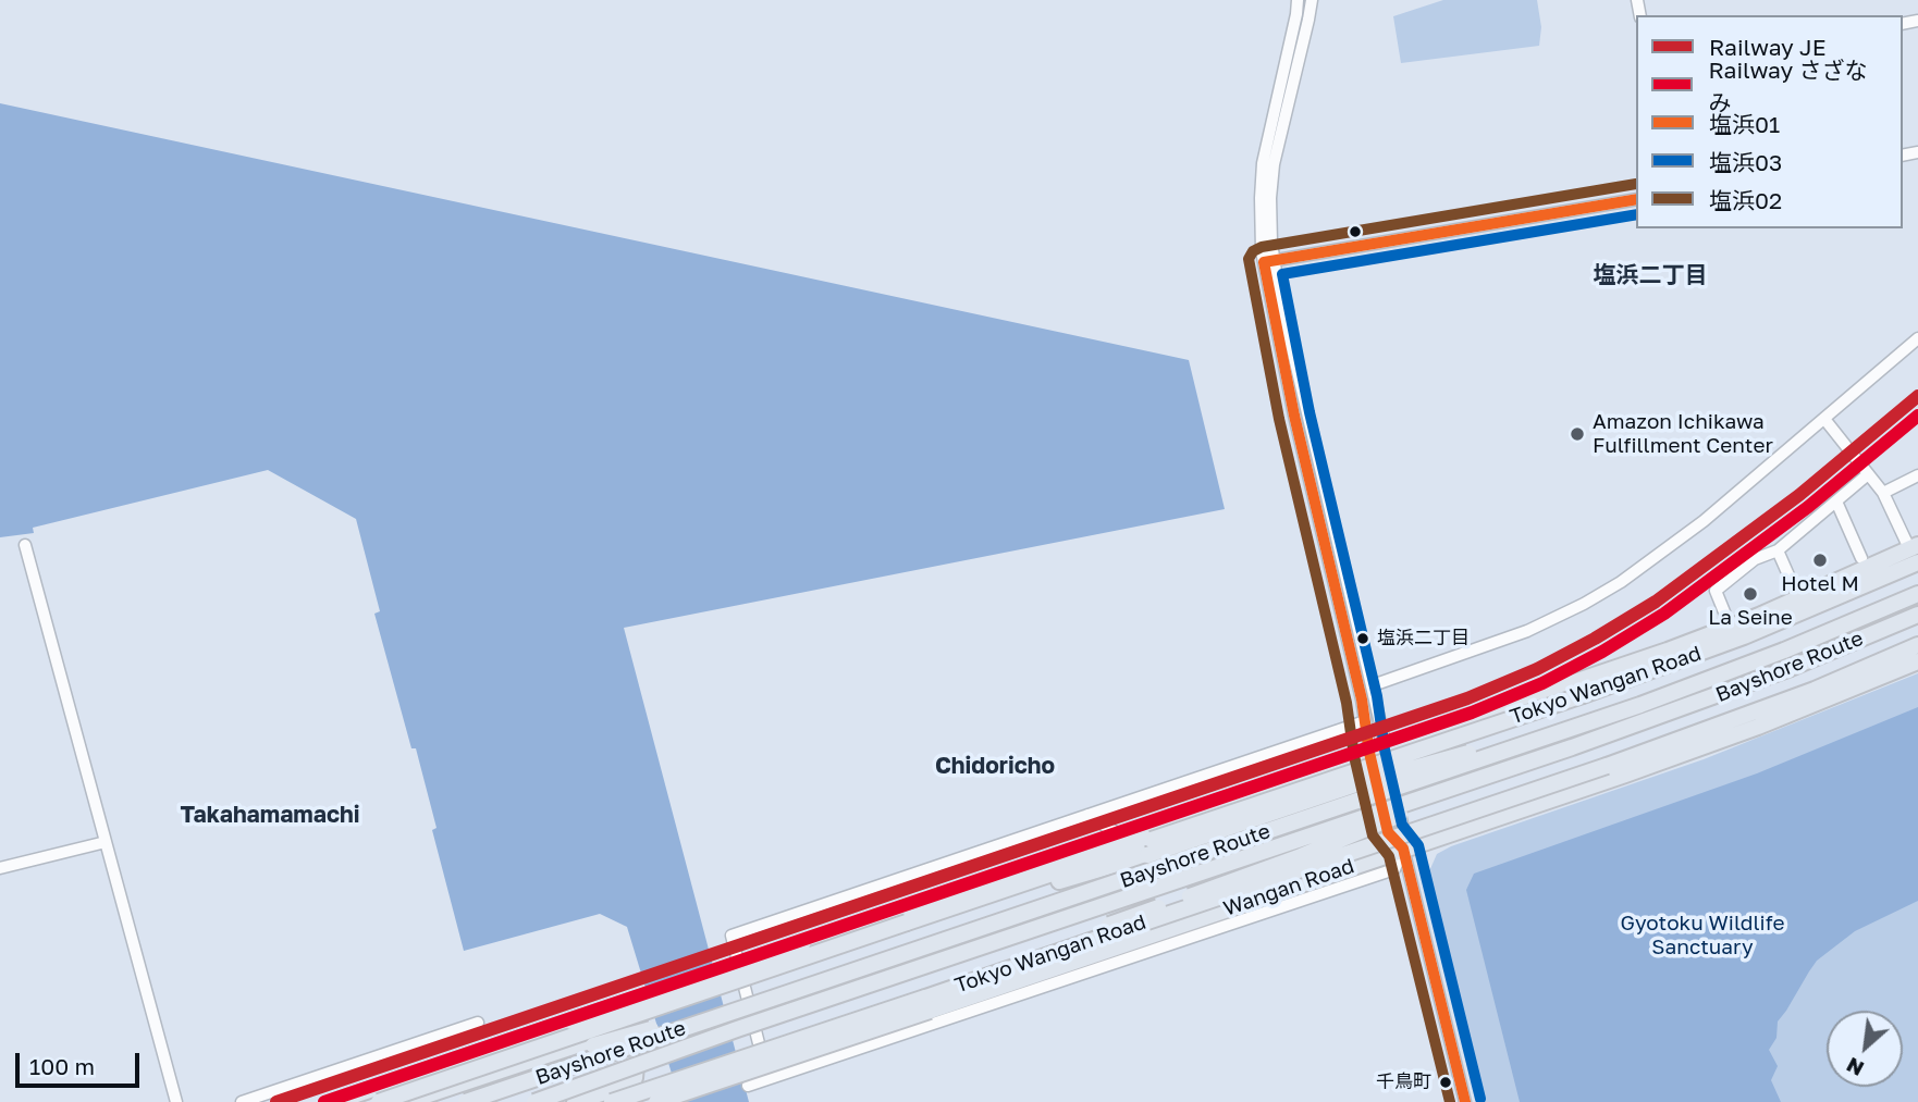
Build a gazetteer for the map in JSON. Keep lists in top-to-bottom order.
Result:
{
  "streets": {
    "highway": ["Bayshore Route", "Tokyo Wangan Road", "Wangan Road"]
  },
  "crossings": [
    ["Tokyo Wangan Road", "Wangan Road"]
  ],
  "districts": ["塩浜二丁目", "Chidoricho", "Takahamamachi"],
  "parks": ["Gyotoku Wildlife Sanctuary"],
  "places": [
    "Amazon Ichikawa Fulfillment Center",
    "Hotel M",
    "La Seine",
    "塩浜二丁目",
    "千鳥町"
  ],
  "lines": [
    "transit line 塩浜02",
    "transit line 塩浜01",
    "transit line 塩浜03",
    "rail line JE",
    "rail line さざなみ"
  ],
  "legend": [
    "Railway JE",
    "Railway さざなみ",
    "塩浜01",
    "塩浜03",
    "塩浜02"
  ],
  "scale_bar": "100 m",
  "north": "bottom left"
}
